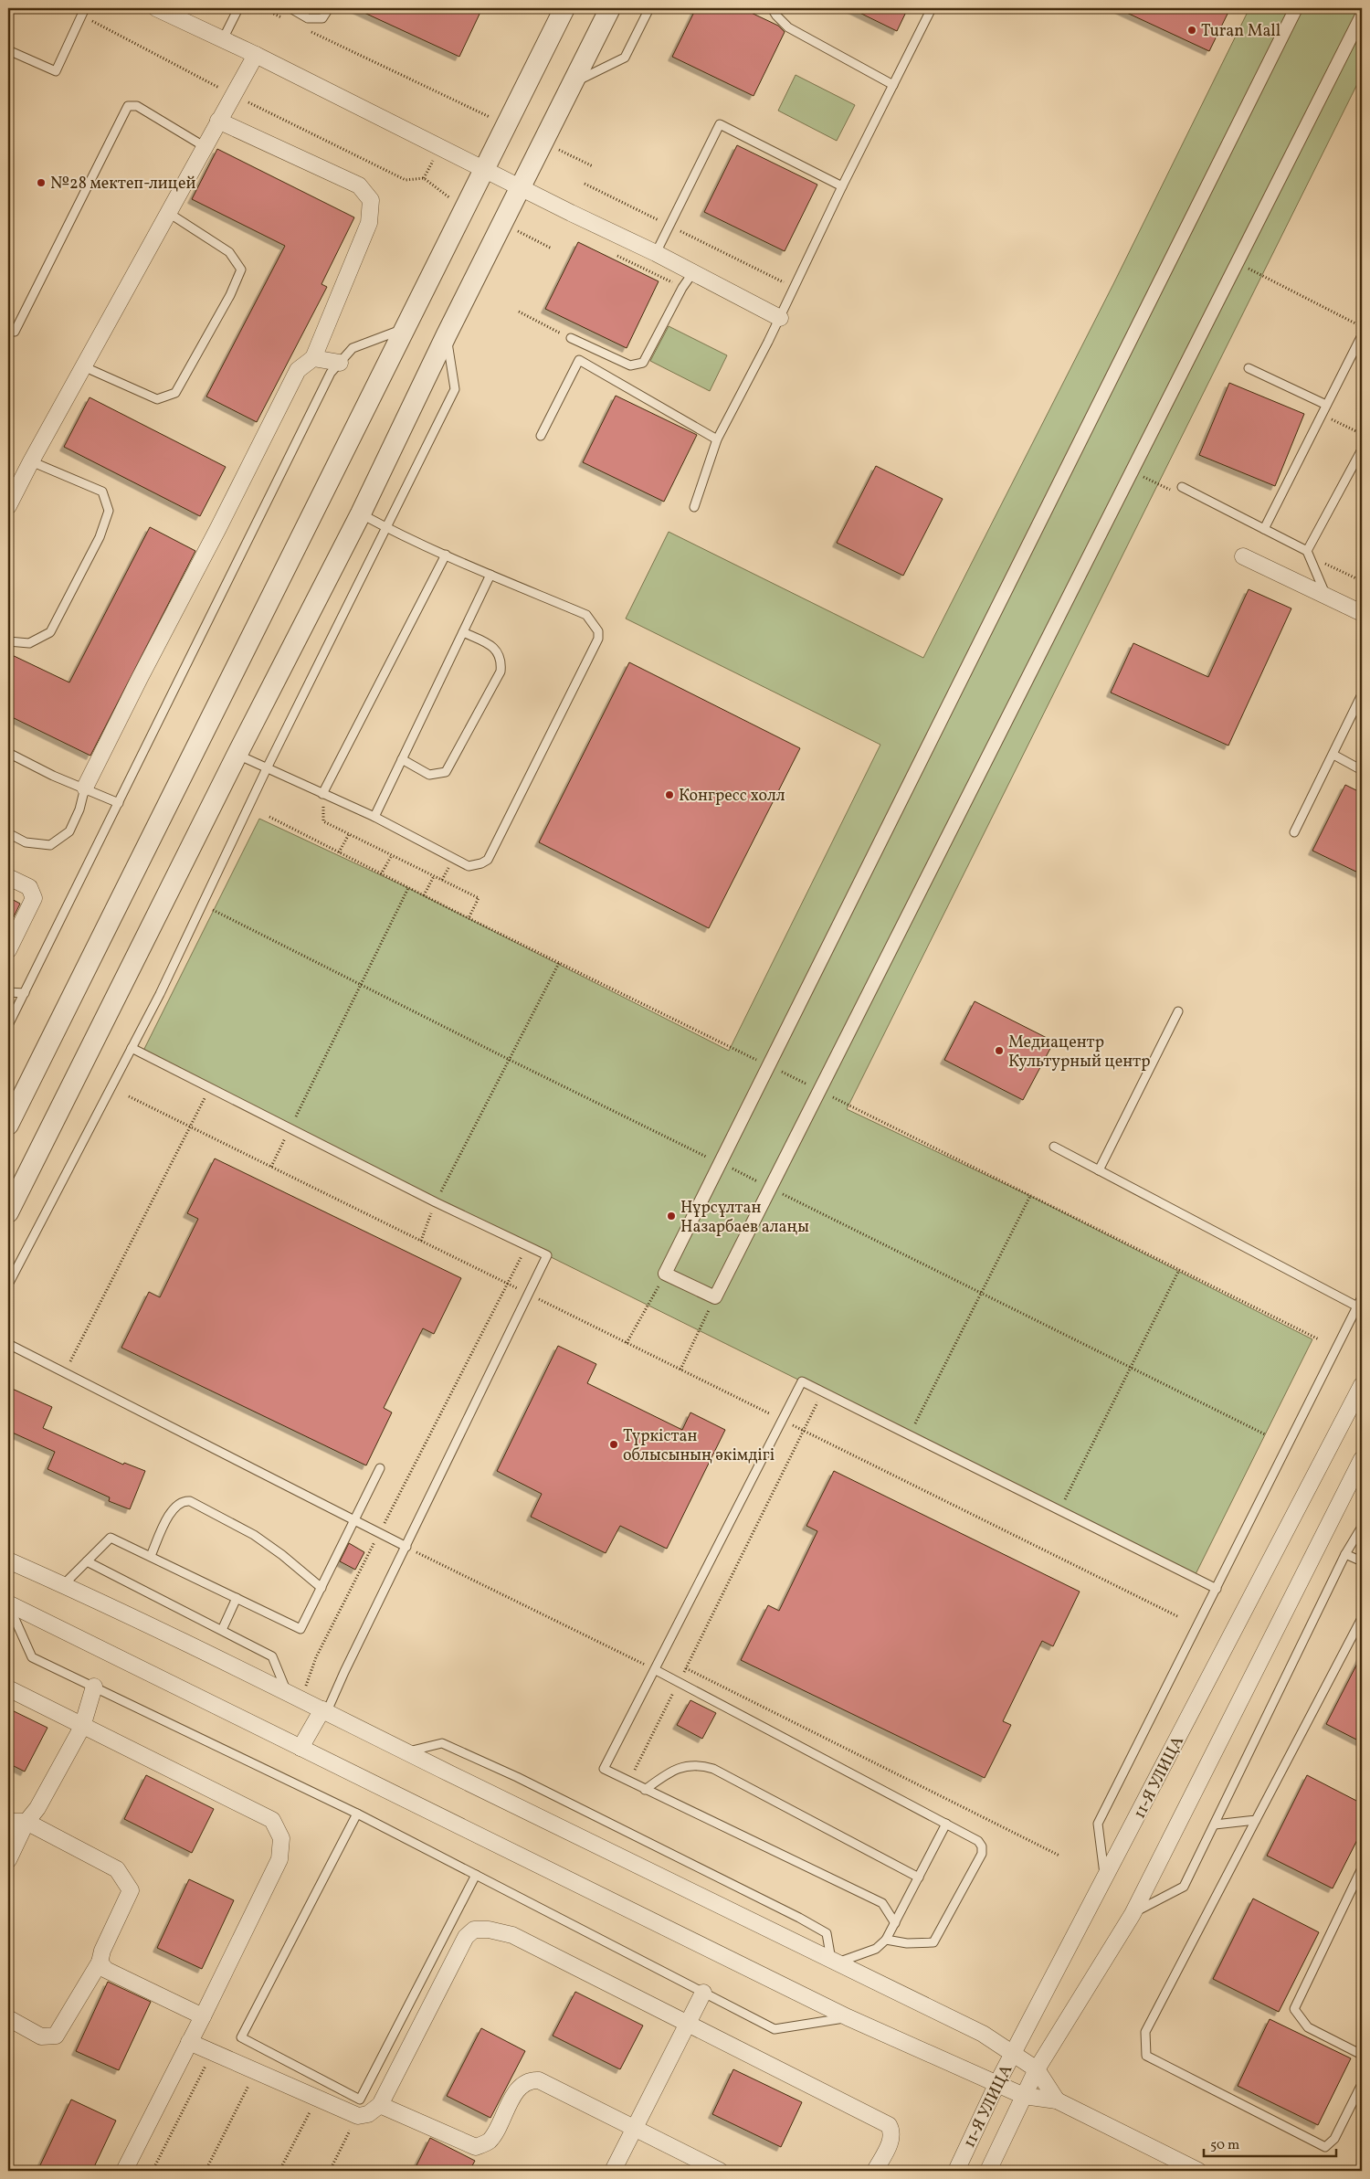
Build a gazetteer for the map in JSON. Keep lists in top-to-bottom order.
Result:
{
  "streets": {
    "street": ["11-Я УЛИЦА"]
  },
  "places": [
    "Turan Mall",
    "№28 мектеп-лицей",
    "Конгресс холл",
    "Медиацентр Культурный центр",
    "Нұрсұлтан Назарбаев алаңы",
    "Түркістан облысының әкімдігі"
  ],
  "scale_bar": "50 m"
}
